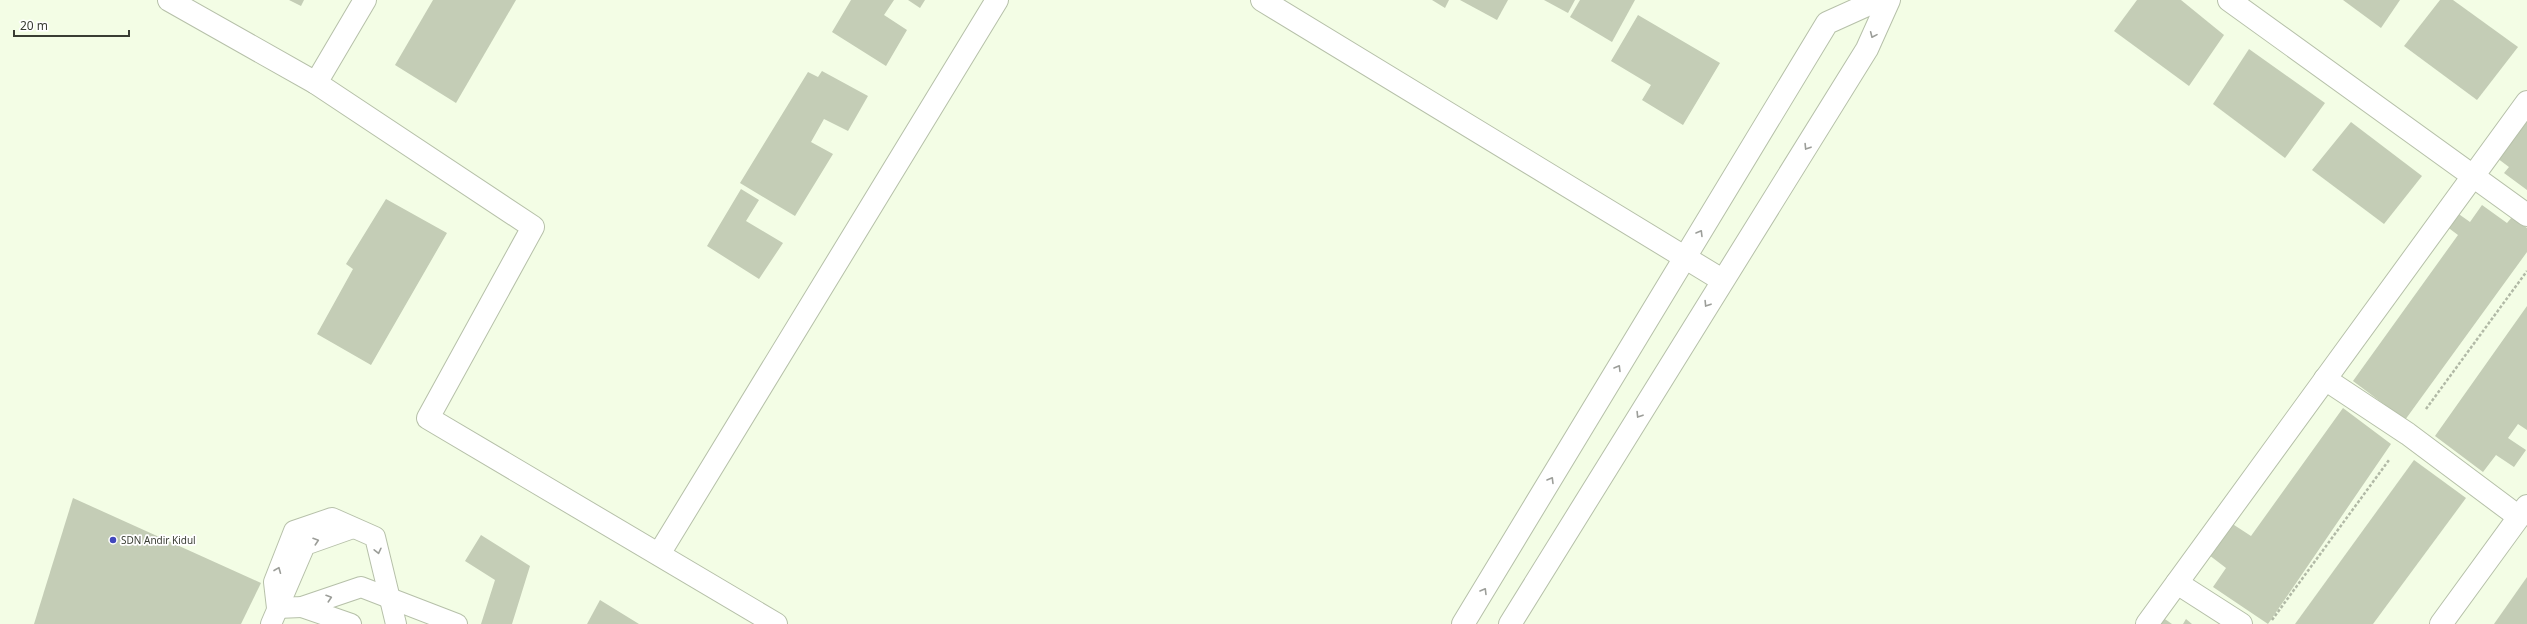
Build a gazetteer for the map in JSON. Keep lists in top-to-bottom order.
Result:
{
  "places": ["SDN Andir Kidul"],
  "scale_bar": "20 m"
}
